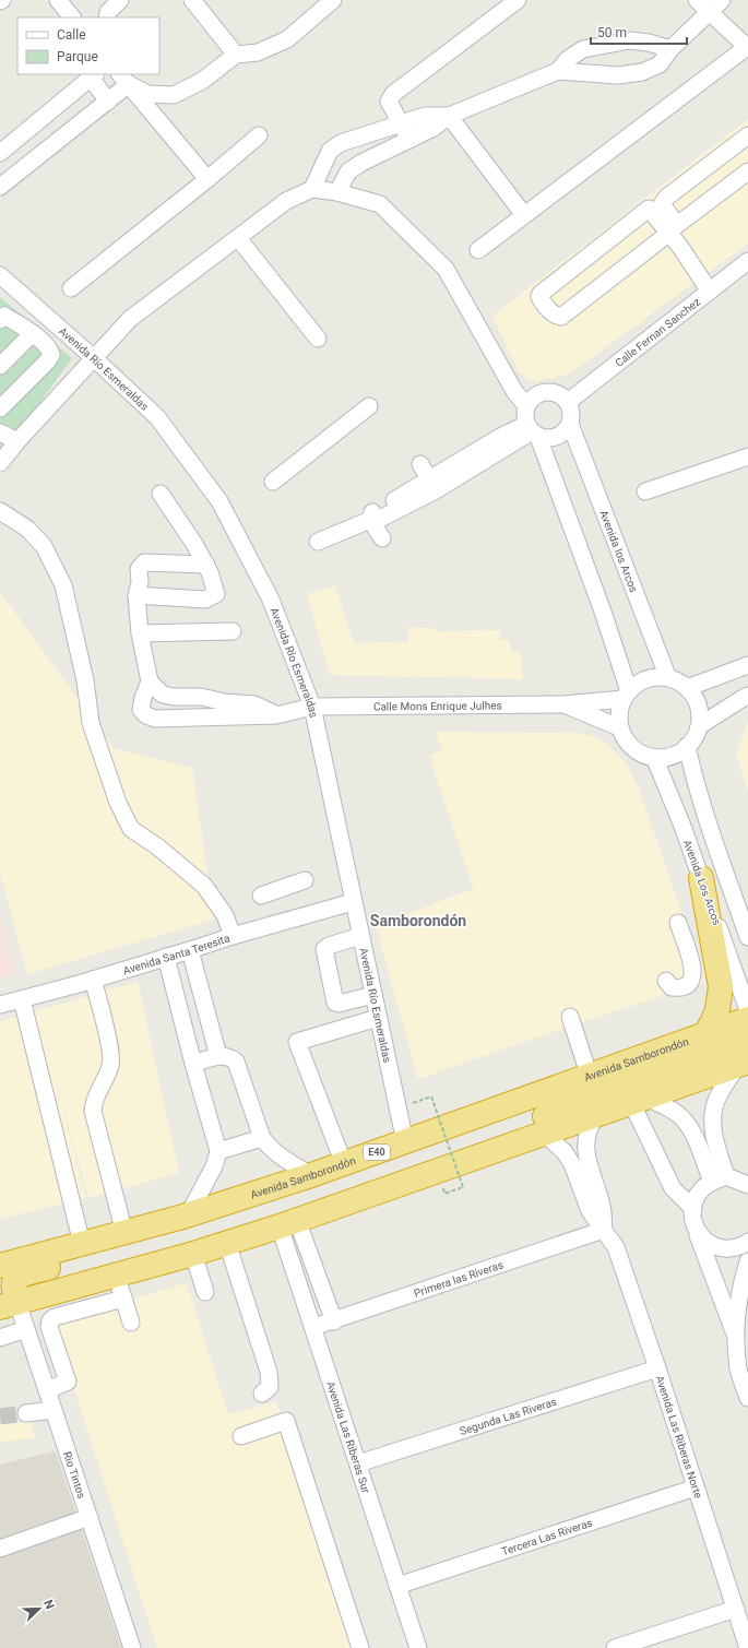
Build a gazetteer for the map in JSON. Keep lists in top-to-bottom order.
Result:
{
  "streets": {
    "highway": ["Avenida Samborondón", "E40"],
    "street": [
      "Calle Fernan Sanchez",
      "Avenida Río Esmeraldas",
      "Avenida los Arcos",
      "Calle Mons Enrique Julhes",
      "Avenida Los Arcos",
      "Avenida Santa Teresita",
      "Primera las Riveras",
      "Segunda Las Riveras",
      "Avenida Las Riberas Sur",
      "Avenida Las Riberas Norte",
      "Rio Tintos",
      "Tercera Las Riveras"
    ]
  },
  "crossings": [
    ["Calle Fernan Sanchez", "Avenida los Arcos"],
    ["Avenida Río Esmeraldas", "Calle Mons Enrique Julhes"],
    ["Avenida Río Esmeraldas", "Avenida Santa Teresita"],
    ["Avenida Río Esmeraldas", "Avenida Samborondón"],
    ["Avenida los Arcos", "Calle Mons Enrique Julhes"],
    ["Avenida los Arcos", "Avenida Los Arcos"],
    ["Calle Mons Enrique Julhes", "Avenida Los Arcos"],
    ["Primera las Riveras", "Avenida Las Riberas Sur"],
    ["Primera las Riveras", "Avenida Las Riberas Norte"],
    ["Segunda Las Riveras", "Avenida Las Riberas Sur"],
    ["Segunda Las Riveras", "Avenida Las Riberas Norte"],
    ["Avenida Las Riberas Sur", "Tercera Las Riveras"],
    ["Avenida Las Riberas Norte", "Tercera Las Riveras"]
  ],
  "districts": ["Samborondón"],
  "legend": ["Calle", "Parque"],
  "scale_bar": "50 m",
  "north": "top right"
}
